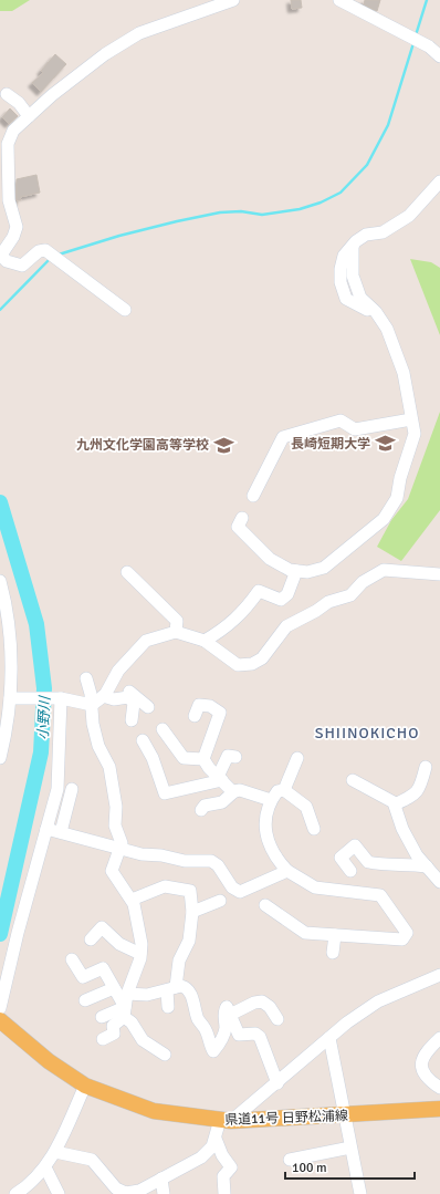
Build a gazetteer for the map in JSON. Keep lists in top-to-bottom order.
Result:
{
  "streets": {
    "main road": ["県道11号 日野松浦線"]
  },
  "districts": ["SHIINOKICHO"],
  "water": ["小野川"],
  "places": {
    "school or university": ["長崎短期大学", "九州文化学園高等学校"]
  },
  "scale_bar": "100 m"
}
